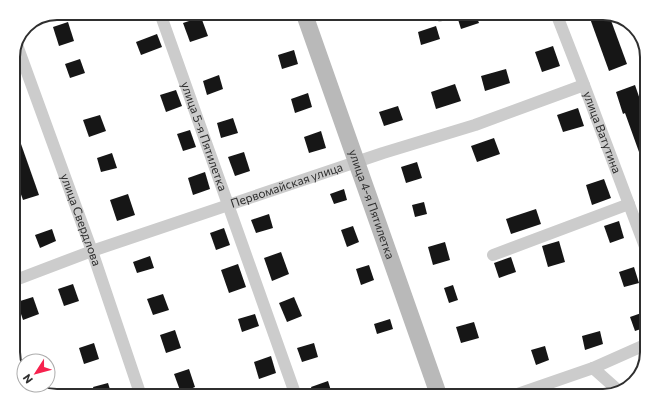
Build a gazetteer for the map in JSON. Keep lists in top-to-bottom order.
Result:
{
  "streets": {
    "street": [
      "улица Ватутина",
      "улица 5-я Пятилетка",
      "Первомайская улица",
      "улица 4-я Пятилетка",
      "улица Свердлова"
    ]
  },
  "crossings": [
    ["улица Ватутина", "Первомайская улица"],
    ["улица 5-я Пятилетка", "Первомайская улица"],
    ["Первомайская улица", "улица 4-я Пятилетка"],
    ["Первомайская улица", "улица Свердлова"]
  ],
  "north": "bottom left"
}
